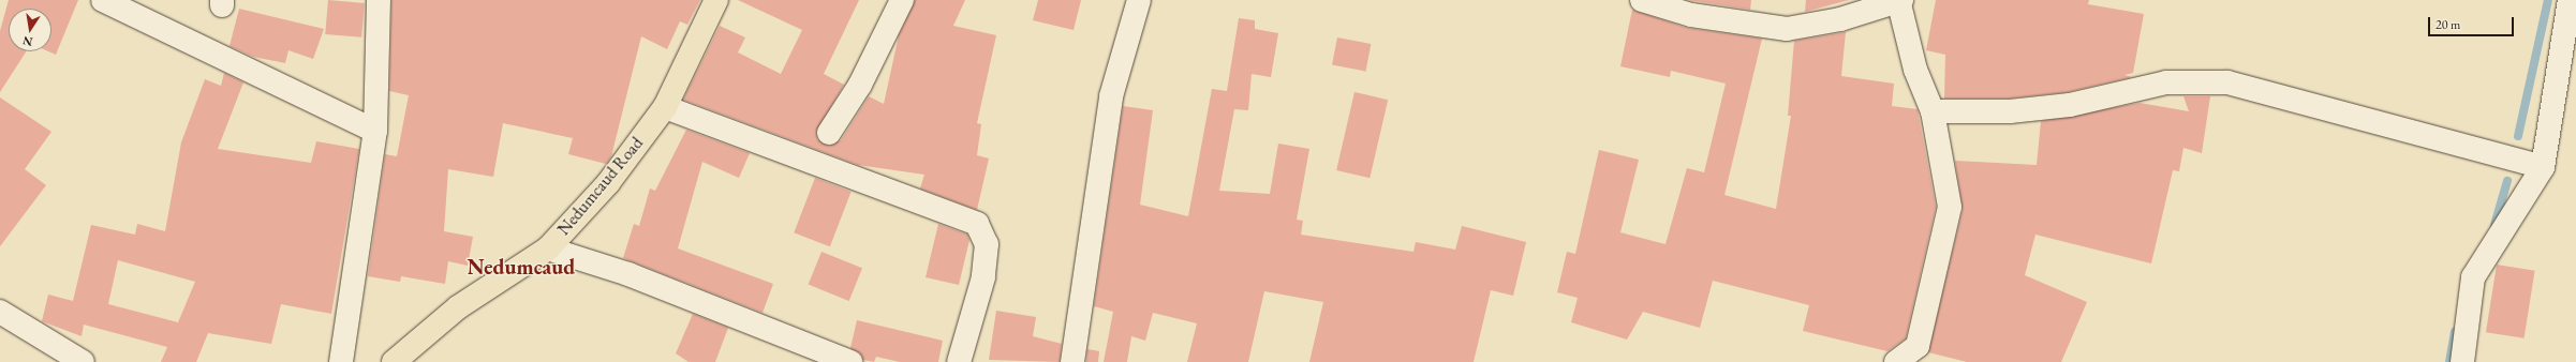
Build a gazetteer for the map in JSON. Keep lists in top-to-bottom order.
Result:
{
  "streets": {
    "main road": ["Nedumcaud Road"]
  },
  "districts": ["Nedumcaud"],
  "scale_bar": "20 m",
  "north": "bottom"
}
